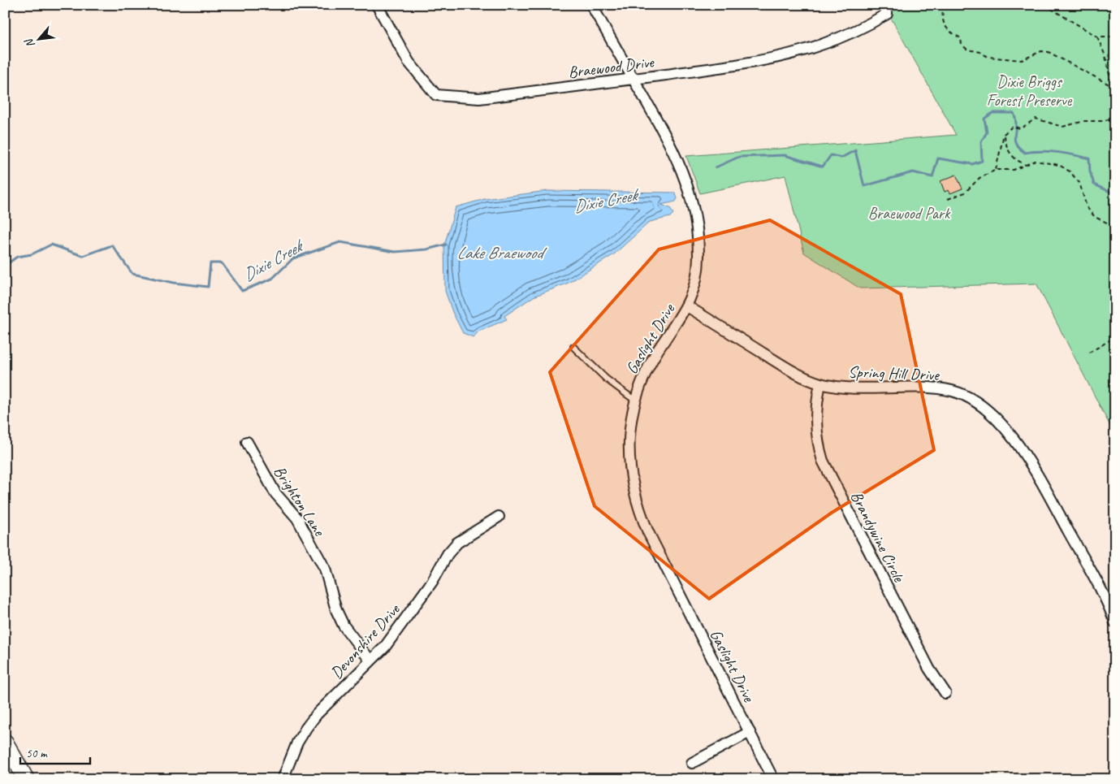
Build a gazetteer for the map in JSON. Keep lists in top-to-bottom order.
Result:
{
  "streets": {
    "street": [
      "Braewood Drive",
      "Gaslight Drive",
      "Spring Hill Drive",
      "Brighton Lane",
      "Brandywine Circle",
      "Devonshire Drive"
    ]
  },
  "crossings": [
    ["Braewood Drive", "Gaslight Drive"],
    ["Gaslight Drive", "Spring Hill Drive"],
    ["Spring Hill Drive", "Brandywine Circle"],
    ["Brighton Lane", "Devonshire Drive"]
  ],
  "water": ["Dixie Creek", "Lake Braewood"],
  "parks": ["Dixie Briggs Forest Preserve", "Braewood Park"],
  "scale_bar": "50 m",
  "north": "bottom left"
}
